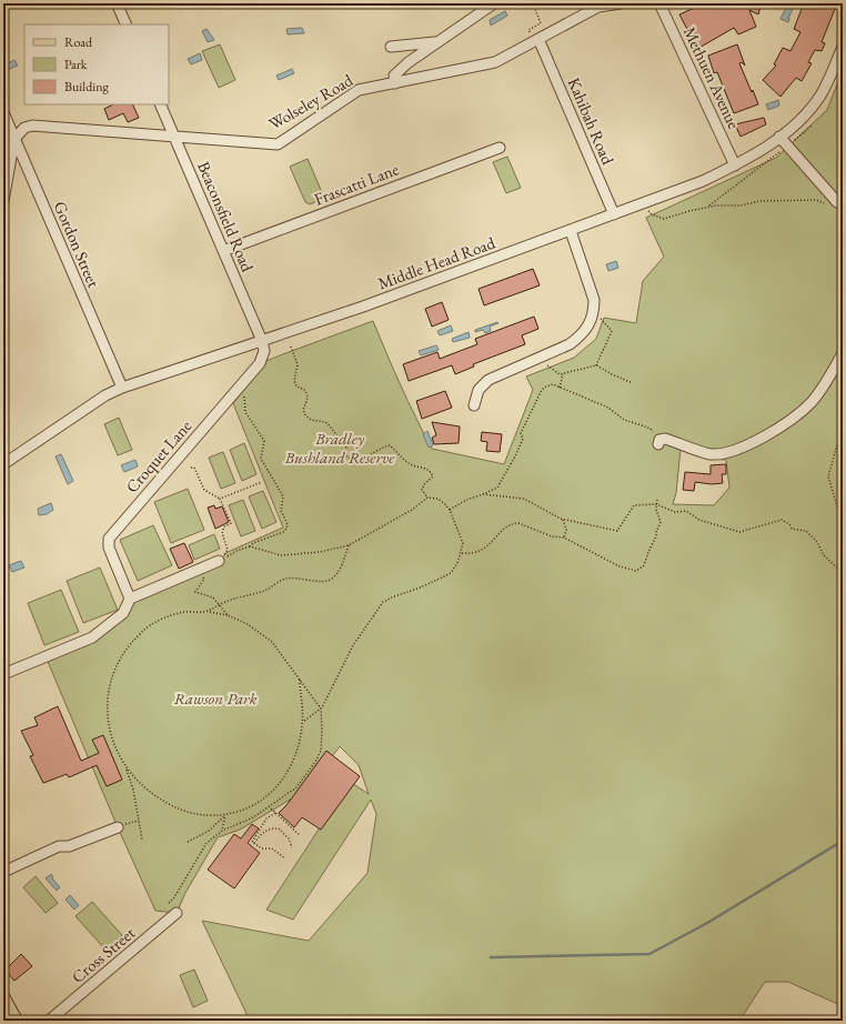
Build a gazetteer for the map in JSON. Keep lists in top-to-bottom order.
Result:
{
  "streets": {
    "street": [
      "Methuen Avenue",
      "Wolseley Road",
      "Kahibah Road",
      "Frascatti Lane",
      "Beaconsfield Road",
      "Gordon Street",
      "Middle Head Road",
      "Croquet Lane",
      "Cross Street"
    ]
  },
  "crossings": [
    ["Methuen Avenue", "Middle Head Road"],
    ["Wolseley Road", "Kahibah Road"],
    ["Wolseley Road", "Beaconsfield Road"],
    ["Wolseley Road", "Gordon Street"],
    ["Kahibah Road", "Middle Head Road"],
    ["Frascatti Lane", "Beaconsfield Road"],
    ["Beaconsfield Road", "Middle Head Road"],
    ["Beaconsfield Road", "Croquet Lane"],
    ["Gordon Street", "Middle Head Road"],
    ["Middle Head Road", "Croquet Lane"]
  ],
  "parks": ["Bradley Bushland Reserve", "Rawson Park"],
  "legend": ["Road", "Park", "Building"]
}
